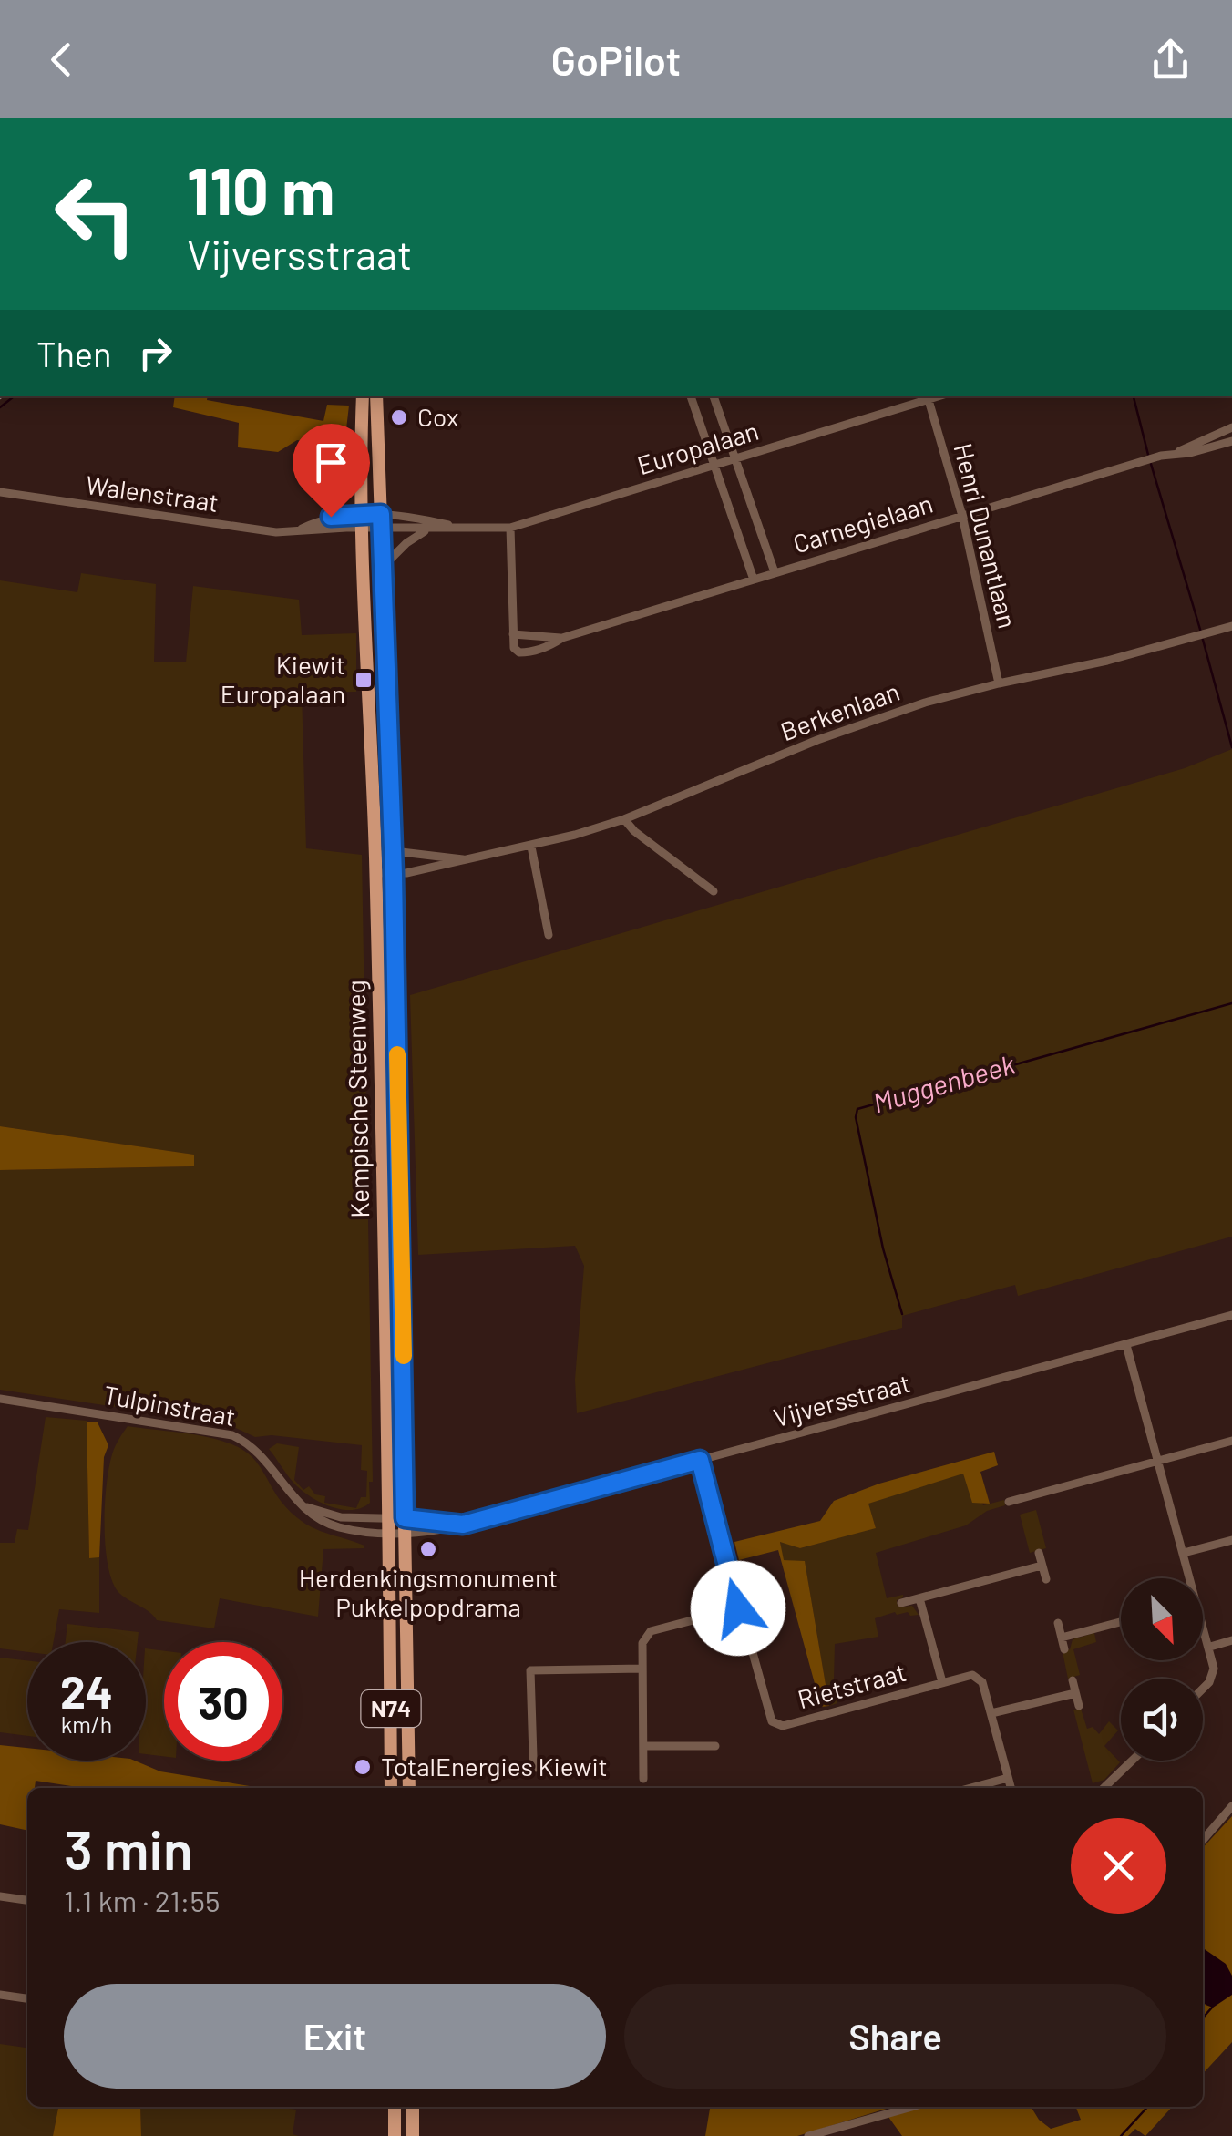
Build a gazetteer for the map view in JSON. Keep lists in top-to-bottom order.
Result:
{
  "streets": {
    "main road": ["Kempische Steenweg", "N74"],
    "street": [
      "Europalaan",
      "Walenstraat",
      "Carnegielaan",
      "Henri Dunantlaan",
      "Berkenlaan",
      "Vijversstraat",
      "Tulpinstraat",
      "Rietstraat"
    ]
  },
  "crossings": [
    ["Europalaan", "Walenstraat"],
    ["Europalaan", "Henri Dunantlaan"],
    ["Europalaan", "Kempische Steenweg"],
    ["Walenstraat", "Kempische Steenweg"],
    ["Carnegielaan", "Henri Dunantlaan"],
    ["Henri Dunantlaan", "Berkenlaan"],
    ["Berkenlaan", "Kempische Steenweg"],
    ["Kempische Steenweg", "Vijversstraat"],
    ["Kempische Steenweg", "Tulpinstraat"],
    ["Vijversstraat", "Tulpinstraat"],
    ["Vijversstraat", "Rietstraat"]
  ],
  "water": ["Muggenbeek"],
  "places": {
    "other": ["Cox", "Herdenkingsmonument Pukkelpopdrama", "TotalEnergies Kiewit"],
    "transit": ["Kiewit Europalaan"]
  },
  "north": "bottom right",
  "page": {
    "header": "GoPilot",
    "turn": ["110 m", "Vijversstraat"],
    "then": "Then",
    "speed": "24 km/h",
    "limit": "30",
    "heading": ["3 min", "1.1 km · 21:55"],
    "buttons": ["Exit", "Share"]
  }
}
